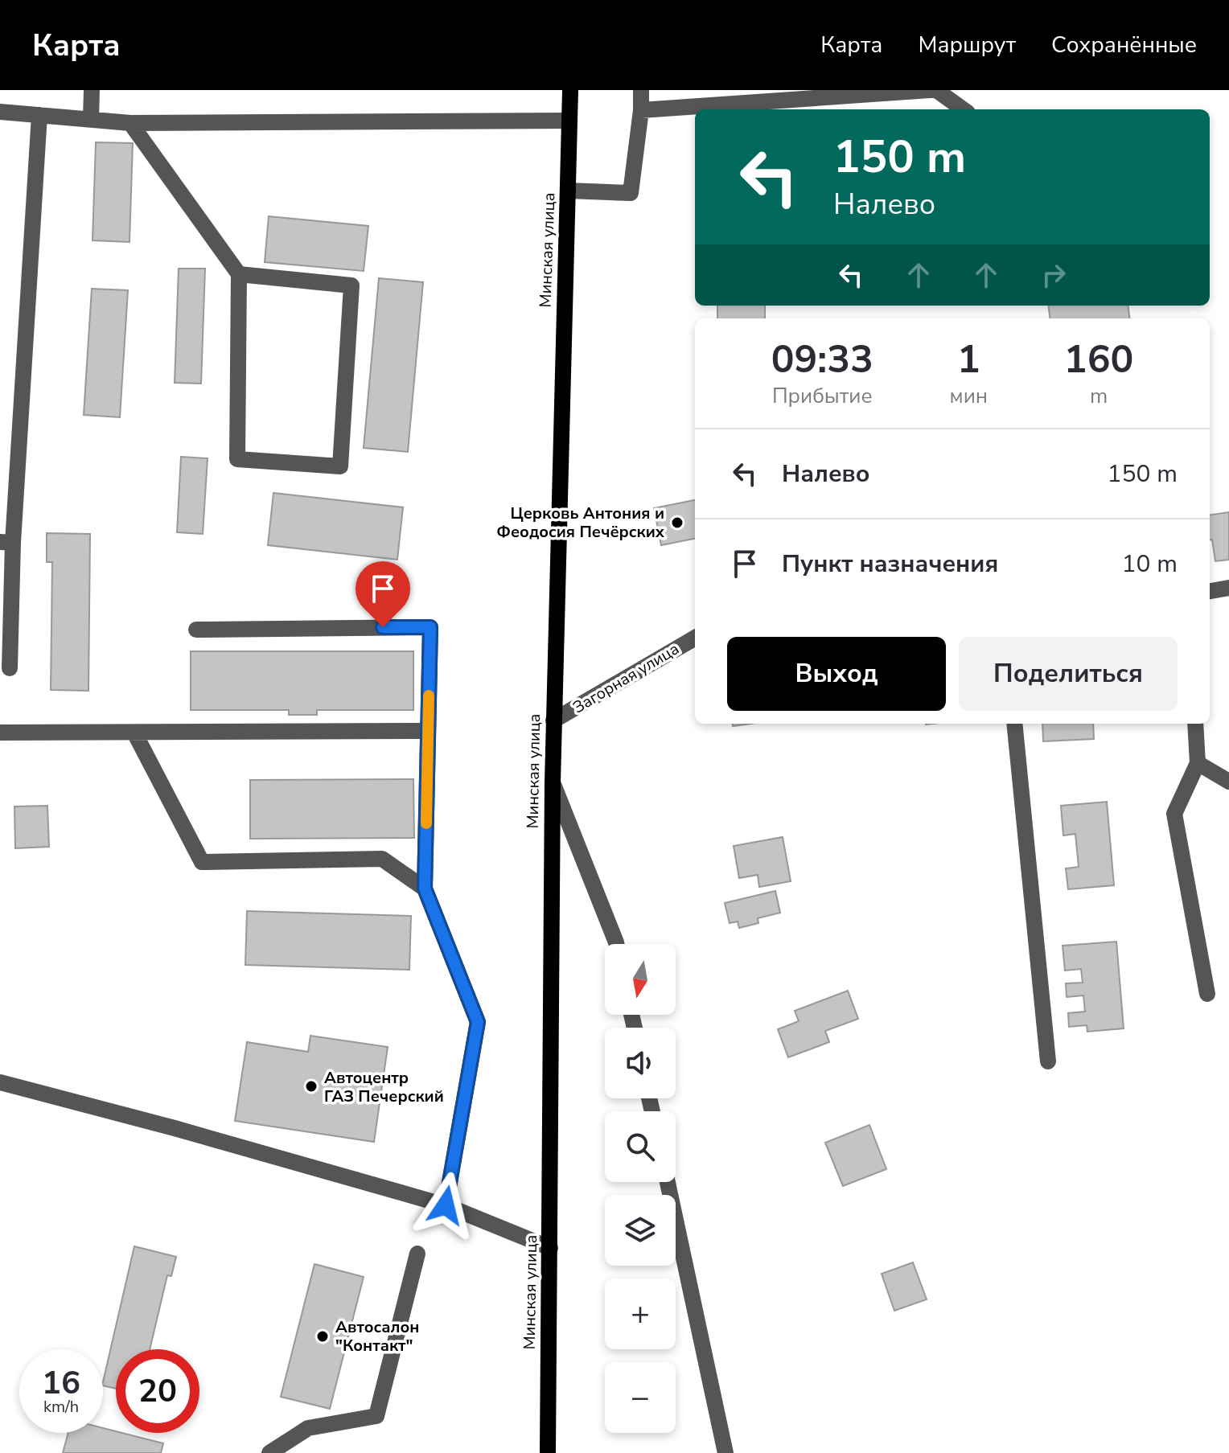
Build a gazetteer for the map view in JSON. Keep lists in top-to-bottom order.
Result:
{
  "streets": {
    "main road": ["Минская улица"],
    "street": ["Загорная улица"]
  },
  "crossings": [
    ["Минская улица", "Загорная улица"]
  ],
  "places": ["Церковь Антония и Феодосия Печёрских", "Автоцентр ГАЗ Печерский", "Автосалон \"Контакт\""],
  "north": "bottom",
  "page": {
    "header": "Карта",
    "nav": ["Карта", "Маршрут", "Сохранённые"],
    "turn": ["150 m", "Налево"],
    "eta": [
      "09:33",
      "Прибытие",
      "1",
      "мин",
      "160",
      "m"
    ],
    "list": [
      {
        "name": "Налево",
        "value": "150 m"
      },
      {
        "name": "Пункт назначения",
        "value": "10 m"
      }
    ],
    "buttons": ["Выход", "Поделиться"],
    "map_buttons": ["+", "−"],
    "speed": "16 km/h",
    "limit": "20"
  }
}
